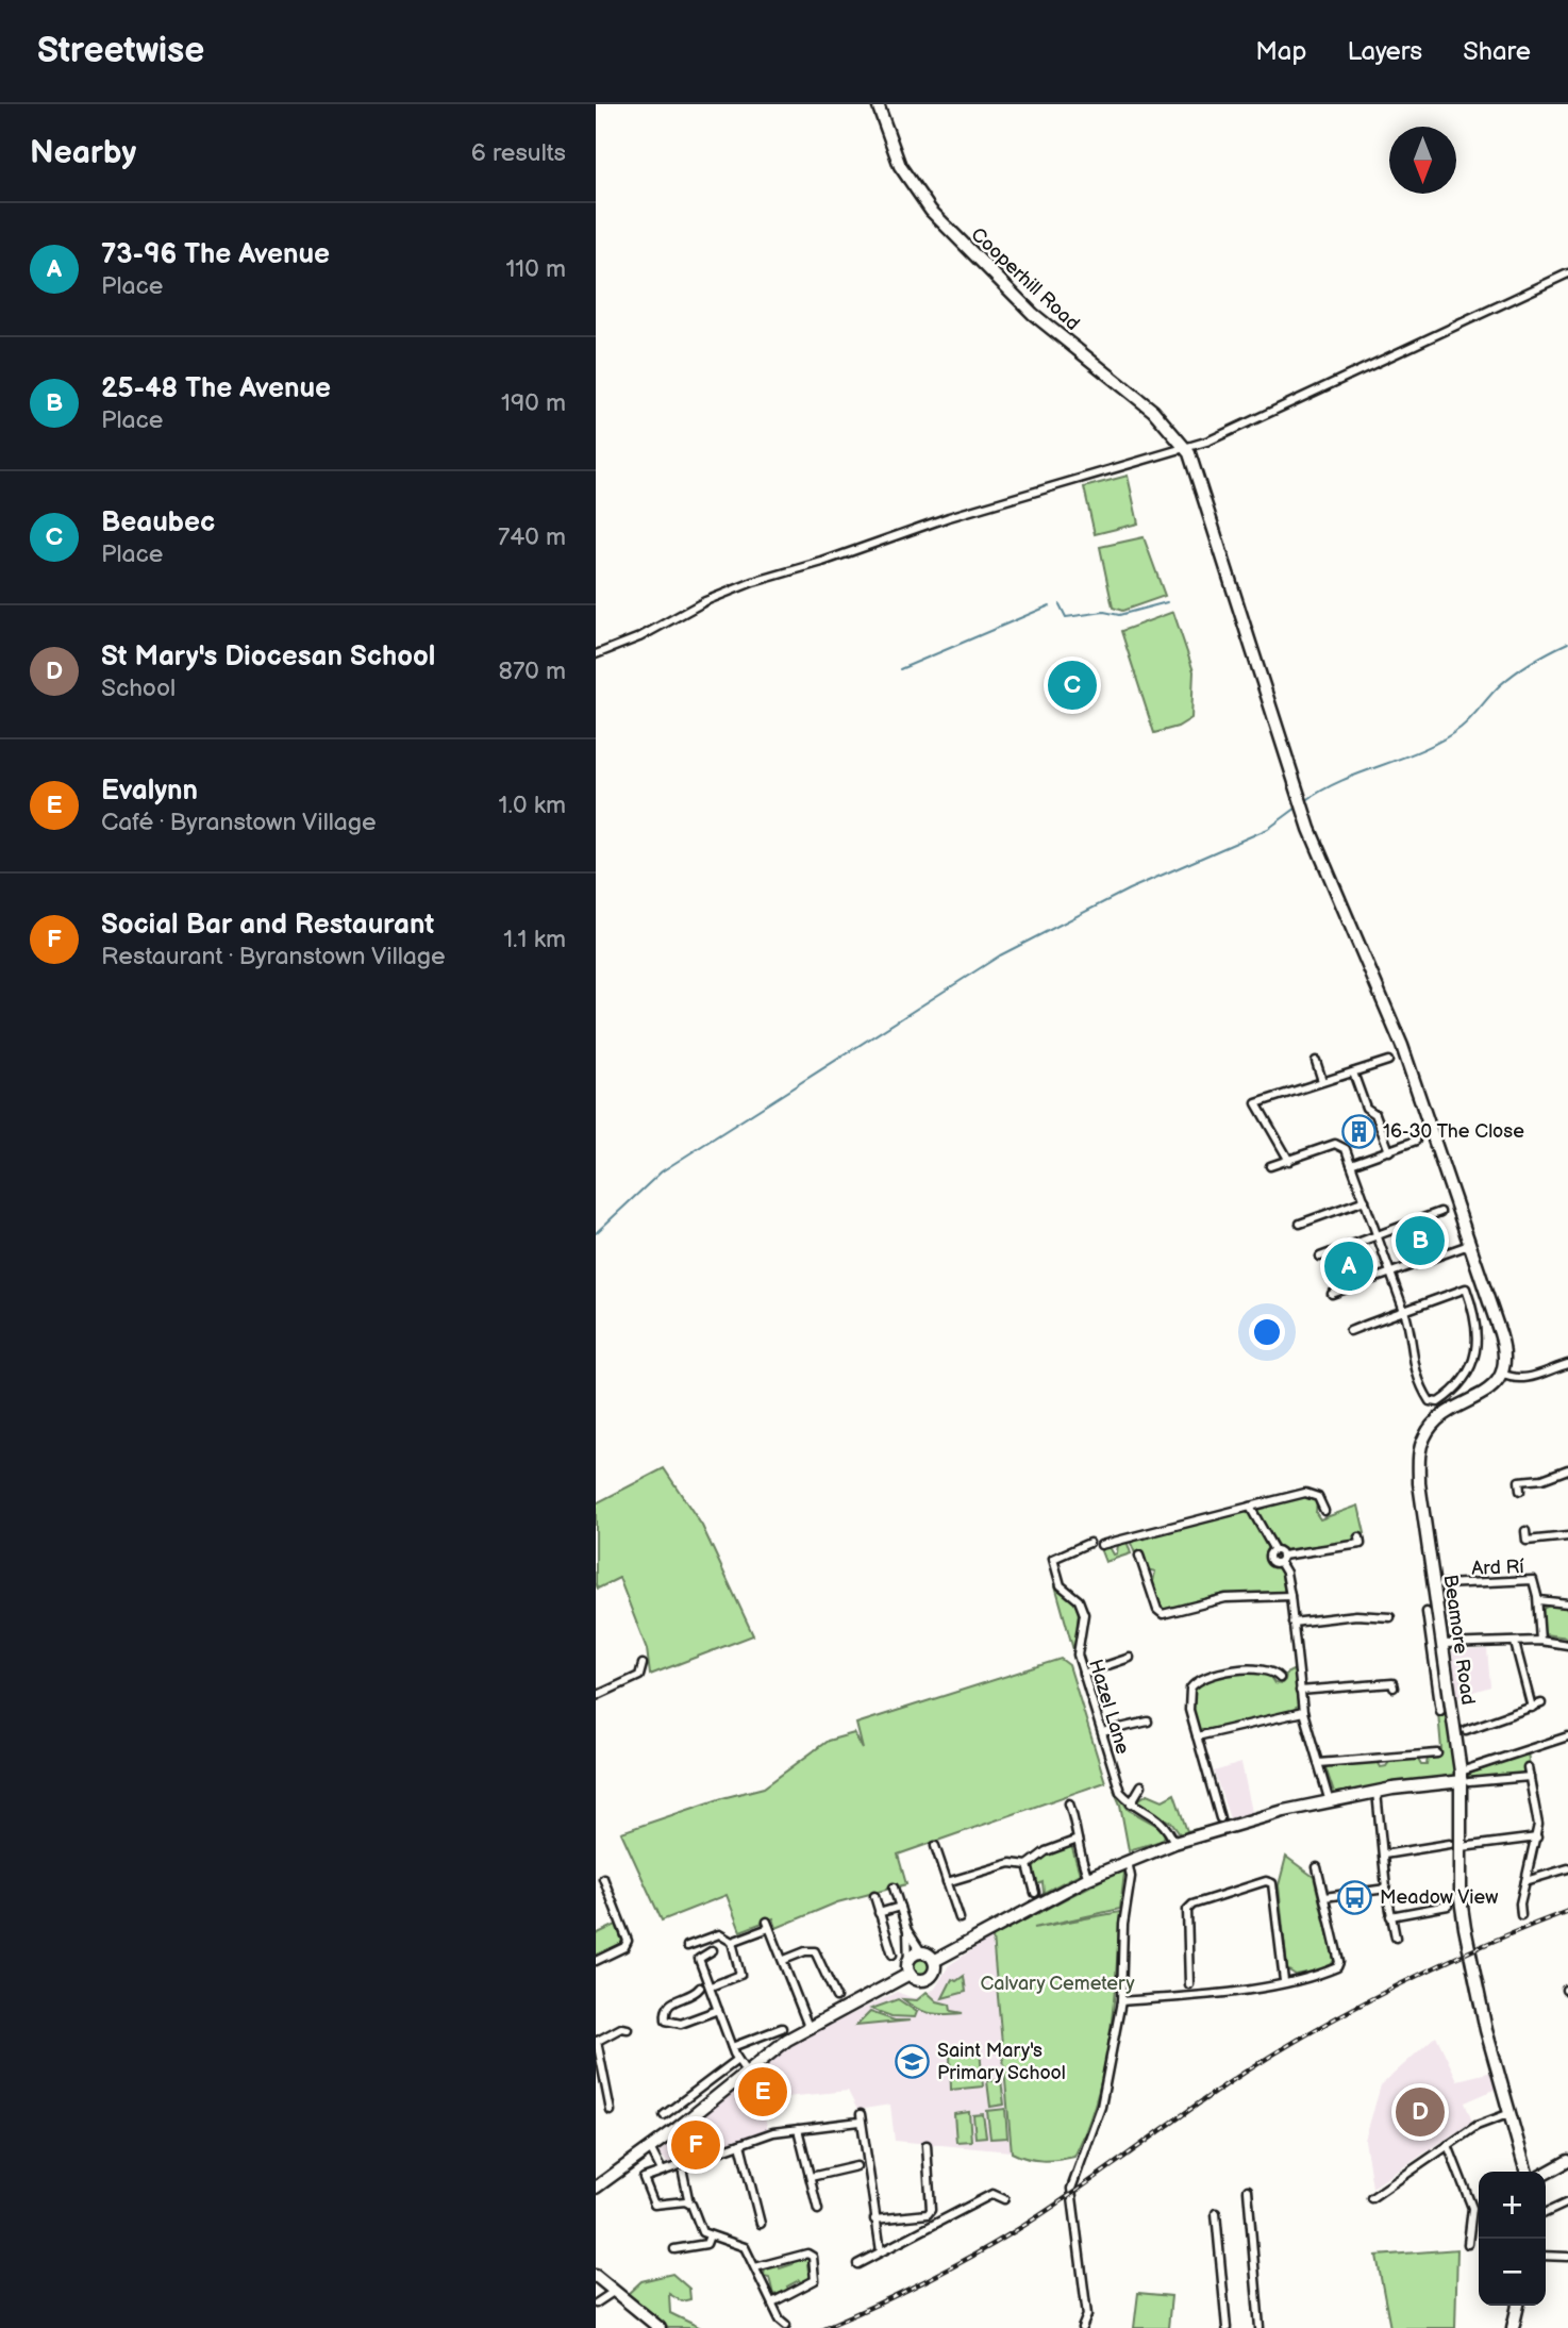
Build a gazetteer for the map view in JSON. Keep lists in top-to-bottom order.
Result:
{
  "streets": {
    "main road": ["Cooperhill Road", "Beamore Road"],
    "street": ["Ard Rí", "Hazel Lane"]
  },
  "parks": ["Calvary Cemetery"],
  "places": {
    "building": ["16-30 The Close"],
    "bus stop": ["Meadow View"],
    "school or university": ["Saint Mary's Primary School"]
  },
  "north": "bottom",
  "page": {
    "header": "Streetwise",
    "nav": ["Map", "Layers", "Share"],
    "heading": ["Nearby", "6 results"],
    "list": [
      {
        "mark": "A",
        "name": "73-96 The Avenue",
        "note": "Place",
        "value": "110 m"
      },
      {
        "mark": "B",
        "name": "25-48 The Avenue",
        "note": "Place",
        "value": "190 m"
      },
      {
        "mark": "C",
        "name": "Beaubec",
        "note": "Place",
        "value": "740 m"
      },
      {
        "mark": "D",
        "name": "St Mary's Diocesan School",
        "note": "School",
        "value": "870 m"
      },
      {
        "mark": "E",
        "name": "Evalynn",
        "note": "Café · Byranstown Village",
        "value": "1.0 km"
      },
      {
        "mark": "F",
        "name": "Social Bar and Restaurant",
        "note": "Restaurant · Byranstown Village",
        "value": "1.1 km"
      }
    ],
    "pins": [
      "C",
      "B",
      "A",
      "E",
      "D",
      "F"
    ],
    "map_buttons": ["+", "−"]
  }
}
